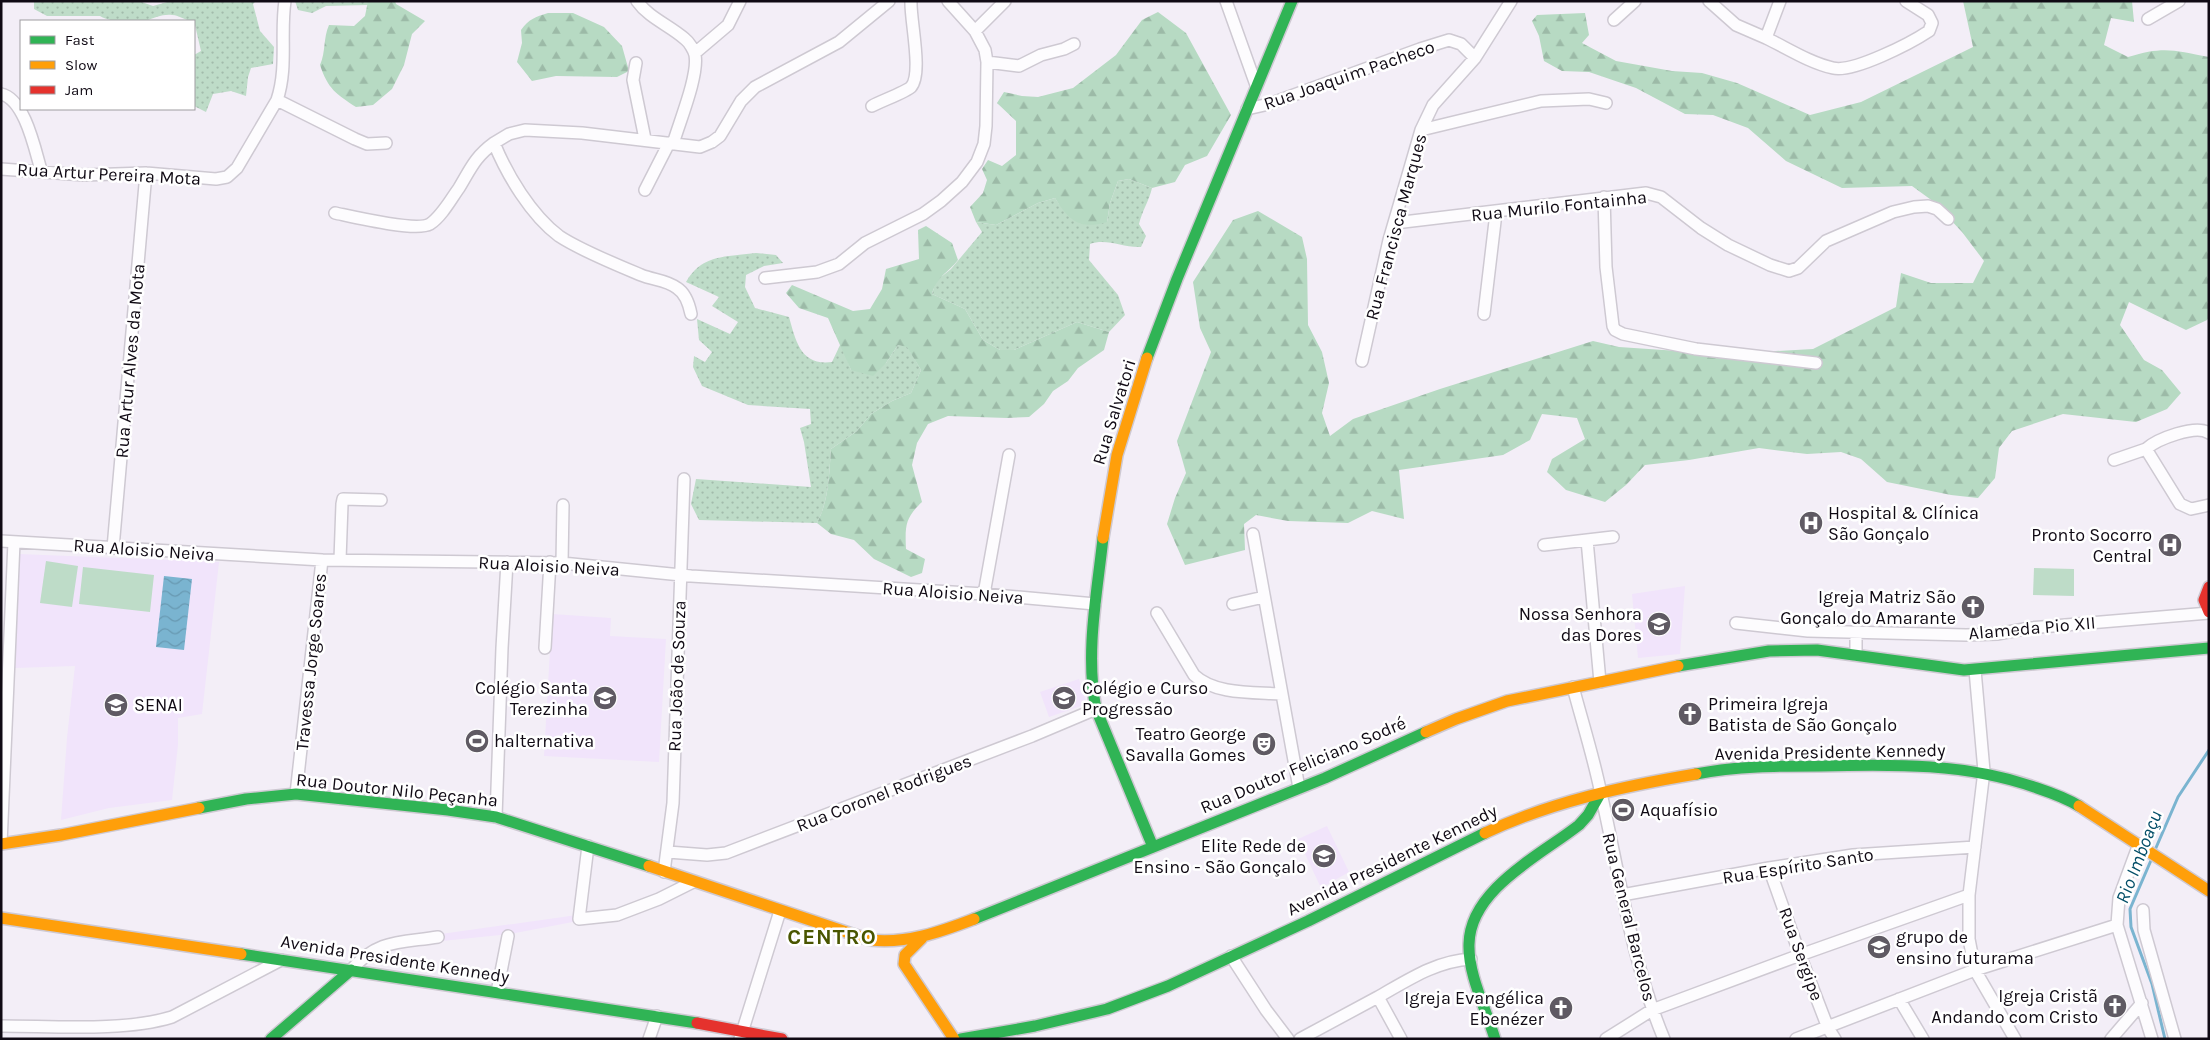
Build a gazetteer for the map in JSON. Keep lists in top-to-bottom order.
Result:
{
  "streets": {
    "main road": [
      "Rua Salvatori",
      "Avenida Presidente Kennedy",
      "Rua Doutor Feliciano Sodré",
      "Rua Doutor Nilo Peçanha"
    ],
    "street": [
      "Rua Joaquim Pacheco",
      "Rua Artur Pereira Mota",
      "Rua Murilo Fontainha",
      "Rua Francisca Marques",
      "Rua Artur Alves da Mota",
      "Rua Aloisio Neiva",
      "Alameda Pio XII",
      "Travessa Jorge Soares",
      "Rua João de Souza",
      "Rua Coronel Rodrigues",
      "Rua Espírito Santo",
      "Rua General Barcelos",
      "Rua Sergipe"
    ]
  },
  "crossings": [
    ["Rua Joaquim Pacheco", "Rua Francisca Marques"],
    ["Rua Joaquim Pacheco", "Rua Salvatori"],
    ["Rua Artur Pereira Mota", "Rua Artur Alves da Mota"],
    ["Rua Murilo Fontainha", "Rua Francisca Marques"],
    ["Rua Artur Alves da Mota", "Rua Aloisio Neiva"],
    ["Rua Salvatori", "Rua Aloisio Neiva"],
    ["Rua Salvatori", "Rua Doutor Feliciano Sodré"],
    ["Rua Salvatori", "Rua Coronel Rodrigues"],
    ["Rua Aloisio Neiva", "Travessa Jorge Soares"],
    ["Rua Aloisio Neiva", "Rua João de Souza"],
    ["Travessa Jorge Soares", "Rua Doutor Nilo Peçanha"],
    ["Rua João de Souza", "Rua Doutor Feliciano Sodré"],
    ["Rua João de Souza", "Rua Doutor Nilo Peçanha"],
    ["Rua João de Souza", "Rua Coronel Rodrigues"],
    ["Avenida Presidente Kennedy", "Rua General Barcelos"],
    ["Rua Doutor Feliciano Sodré", "Rua Doutor Nilo Peçanha"],
    ["Rua Doutor Feliciano Sodré", "Rua General Barcelos"],
    ["Rua Espírito Santo", "Rua General Barcelos"],
    ["Rua Espírito Santo", "Rua Sergipe"]
  ],
  "districts": ["CENTRO"],
  "water": ["Rio Imboaçu"],
  "places": {
    "hospital": ["Hospital & Clínica São Gonçalo", "Pronto Socorro Central"],
    "church": [
      "Igreja Matriz São Gonçalo do Amarante",
      "Primeira Igreja Batista de São Gonçalo",
      "Igreja Cristã Andando com Cristo",
      "Igreja Evangélica Ebenézer"
    ],
    "school or university": [
      "Nossa Senhora das Dores",
      "Colégio Santa Terezinha",
      "Colégio e Curso Progressão",
      "SENAI",
      "Elite Rede de Ensino - São Gonçalo",
      "grupo de ensino futurama"
    ],
    "sports": ["halternativa", "Aquafísio"],
    "theatre": ["Teatro George Savalla Gomes"]
  },
  "legend": ["Fast", "Slow", "Jam"]
}
